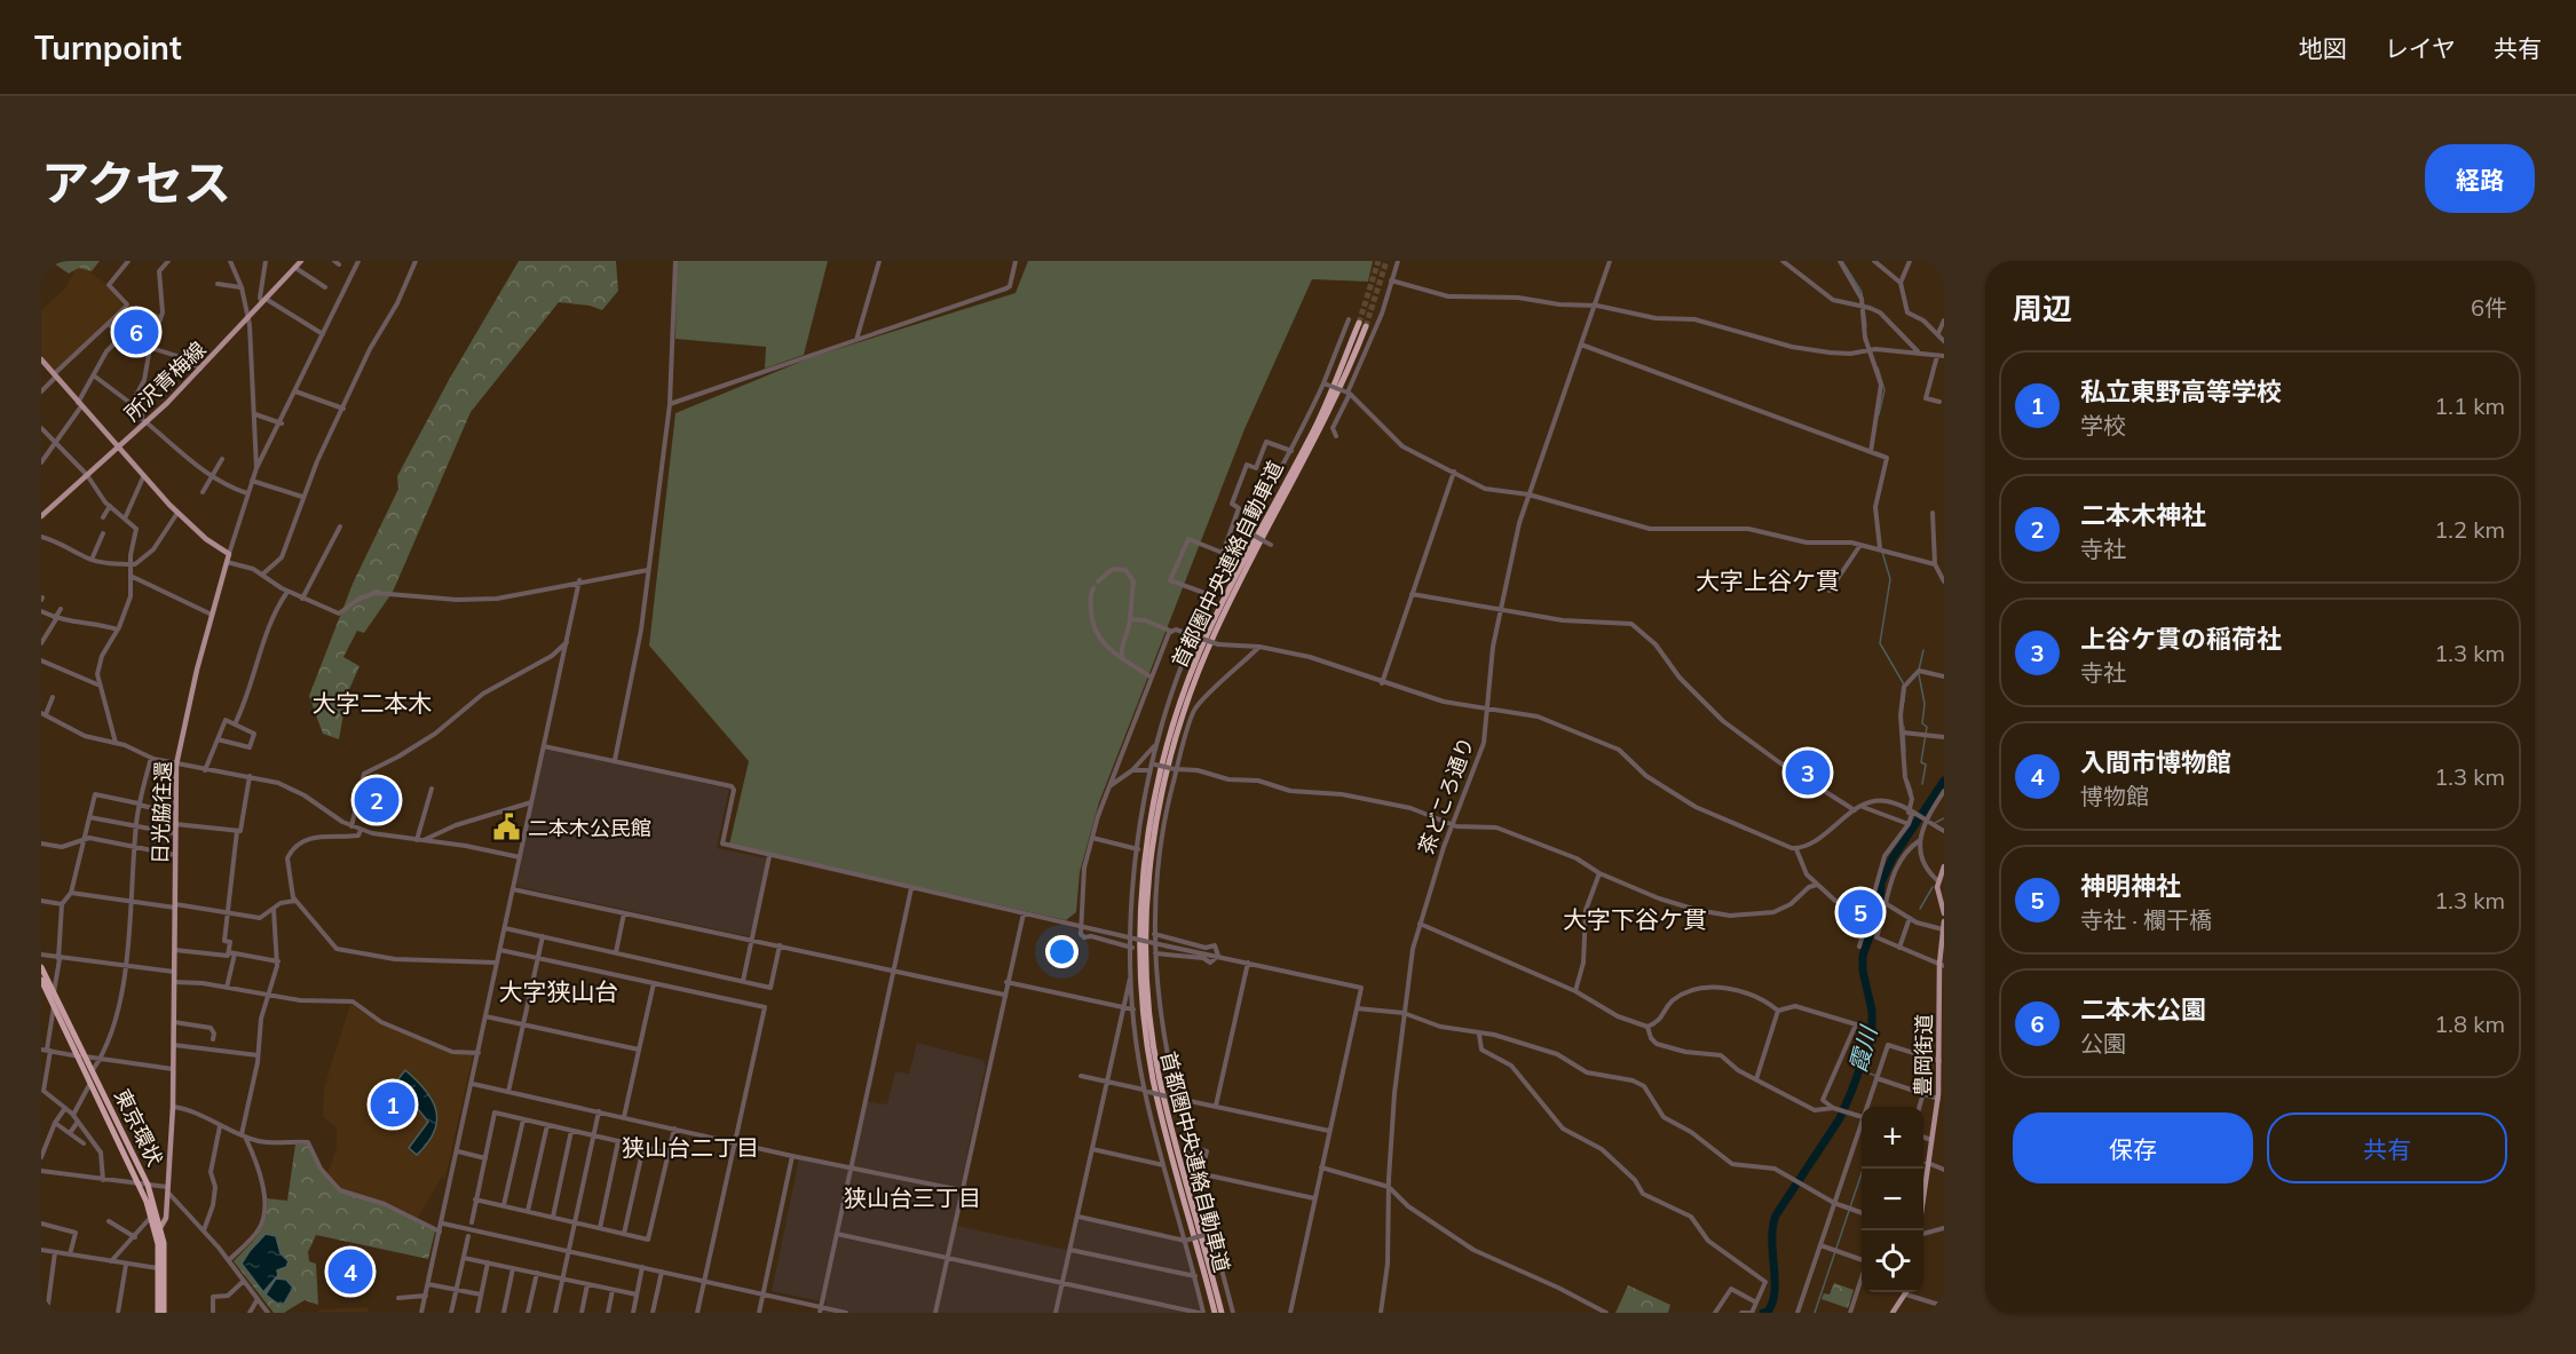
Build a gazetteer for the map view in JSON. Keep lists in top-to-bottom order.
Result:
{
  "streets": {
    "highway": ["首都圏中央連絡自動車道", "東京環状"],
    "main road": ["所沢青梅線", "日光脇往還", "豊岡街道"],
    "street": ["茶どころ通り"]
  },
  "crossings": [
    ["日光脇往還", "東京環状"]
  ],
  "districts": [
    "大字上谷ケ貫",
    "大字二本木",
    "大字下谷ケ貫",
    "大字狭山台",
    "狭山台二丁目",
    "狭山台三丁目"
  ],
  "water": ["霞川"],
  "places": {
    "public building": ["二本木公民館"]
  },
  "page": {
    "header": "Turnpoint",
    "nav": ["地図", "レイヤ", "共有"],
    "title": "アクセス",
    "buttons": [
      "経路",
      ["保存", "共有"]
    ],
    "heading": ["周辺", "6件"],
    "pins": [
      "6",
      "3",
      "2",
      "5",
      "1",
      "4"
    ],
    "list": [
      {
        "mark": "1",
        "name": "私立東野高等学校",
        "note": "学校",
        "value": "1.1 km"
      },
      {
        "mark": "2",
        "name": "二本木神社",
        "note": "寺社",
        "value": "1.2 km"
      },
      {
        "mark": "3",
        "name": "上谷ケ貫の稲荷社",
        "note": "寺社",
        "value": "1.3 km"
      },
      {
        "mark": "4",
        "name": "入間市博物館",
        "note": "博物館",
        "value": "1.3 km"
      },
      {
        "mark": "5",
        "name": "神明神社",
        "note": "寺社 · 欄干橋",
        "value": "1.3 km"
      },
      {
        "mark": "6",
        "name": "二本木公園",
        "note": "公園",
        "value": "1.8 km"
      }
    ],
    "map_buttons": ["+", "−"]
  }
}
